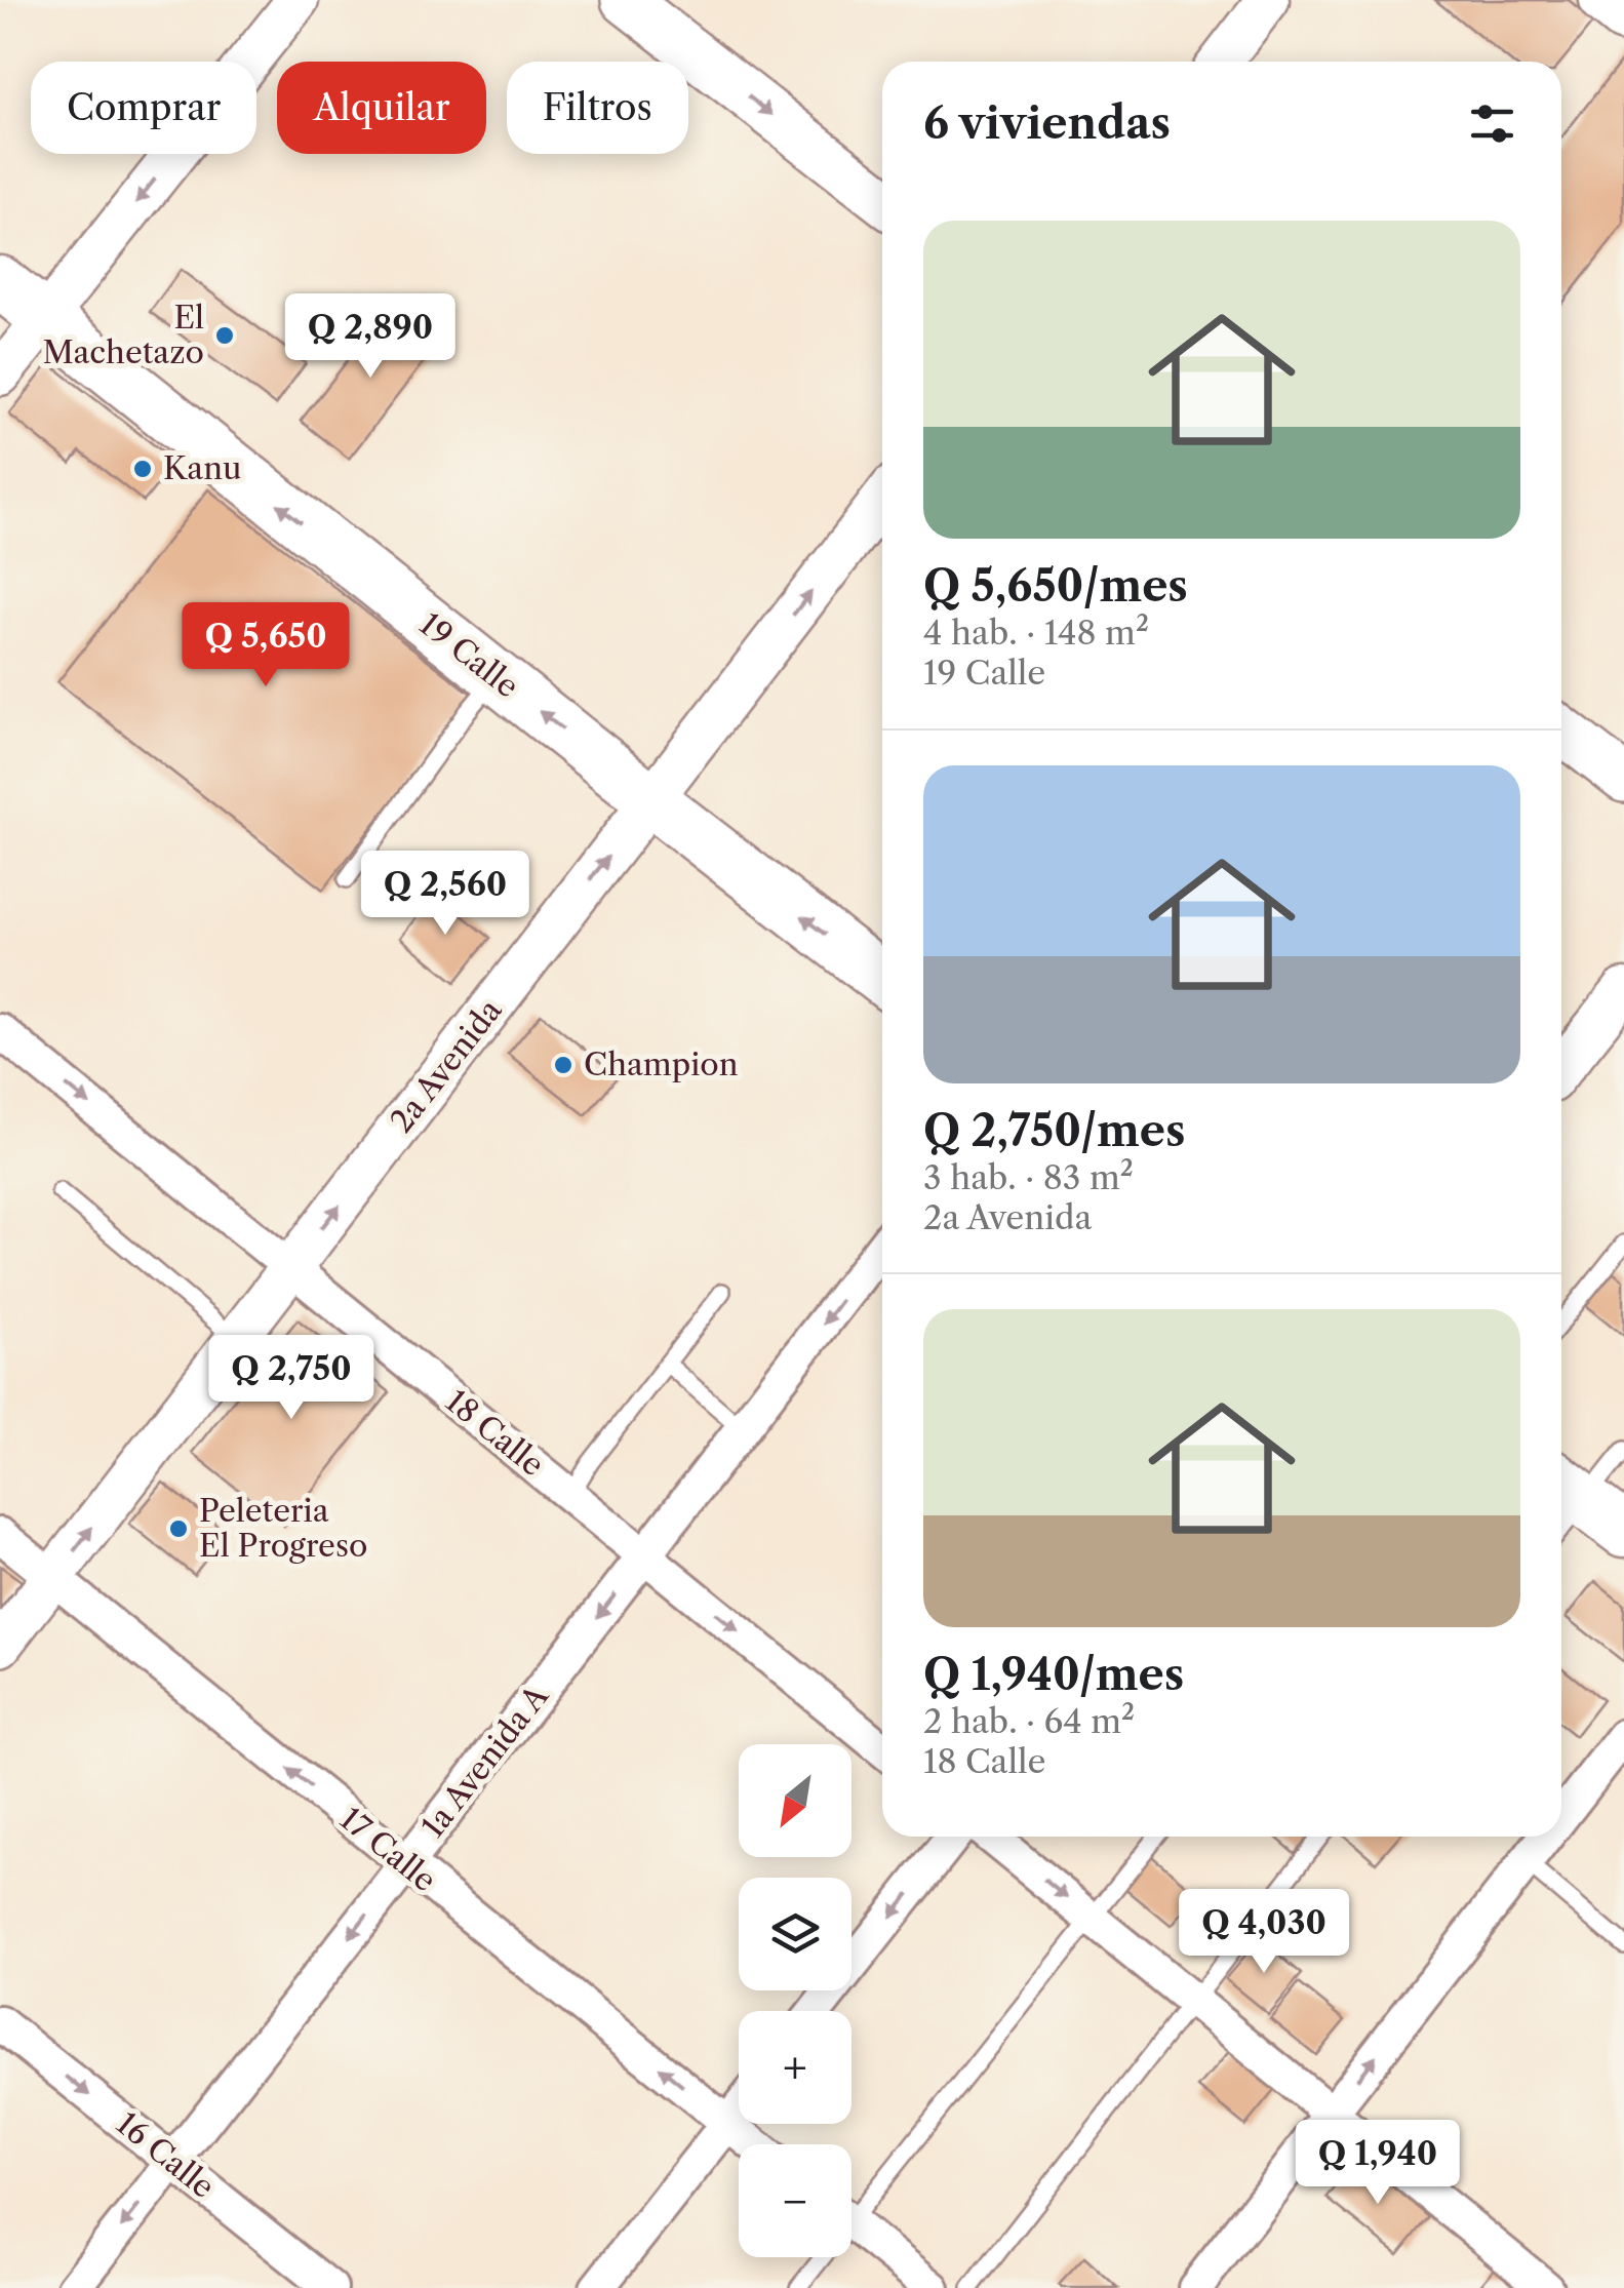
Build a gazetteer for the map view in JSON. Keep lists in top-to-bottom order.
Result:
{
  "streets": {
    "main road": ["19 Calle"],
    "street": [
      "2a Avenida",
      "18 Calle",
      "1a Avenida A",
      "17 Calle",
      "16 Calle"
    ]
  },
  "crossings": [
    ["19 Calle", "2a Avenida"],
    ["2a Avenida", "18 Calle"],
    ["2a Avenida", "17 Calle"],
    ["18 Calle", "1a Avenida A"],
    ["1a Avenida A", "17 Calle"],
    ["1a Avenida A", "16 Calle"]
  ],
  "one_way": [
    "19 Calle",
    "2a Avenida",
    "18 Calle",
    "1a Avenida A",
    "17 Calle",
    "16 Calle"
  ],
  "places": [
    "El Machetazo",
    "Kanu",
    "Champion",
    "Peleteria El Progreso"
  ],
  "north": "bottom left",
  "page": {
    "chip": ["Comprar", "Alquilar", "Filtros"],
    "heading": "6 viviendas",
    "list": [
      {
        "name": "Q 5,650/mes",
        "note": "4 hab. · 148 m² · 19 Calle"
      },
      {
        "name": "Q 2,750/mes",
        "note": "3 hab. · 83 m² · 2a Avenida"
      },
      {
        "name": "Q 1,940/mes",
        "note": "2 hab. · 64 m² · 18 Calle"
      }
    ],
    "price": [
      "Q 2,890",
      "Q 5,650",
      "Q 2,560",
      "Q 2,750",
      "Q 4,030",
      "Q 1,940"
    ],
    "map_buttons": ["+", "−"]
  }
}
